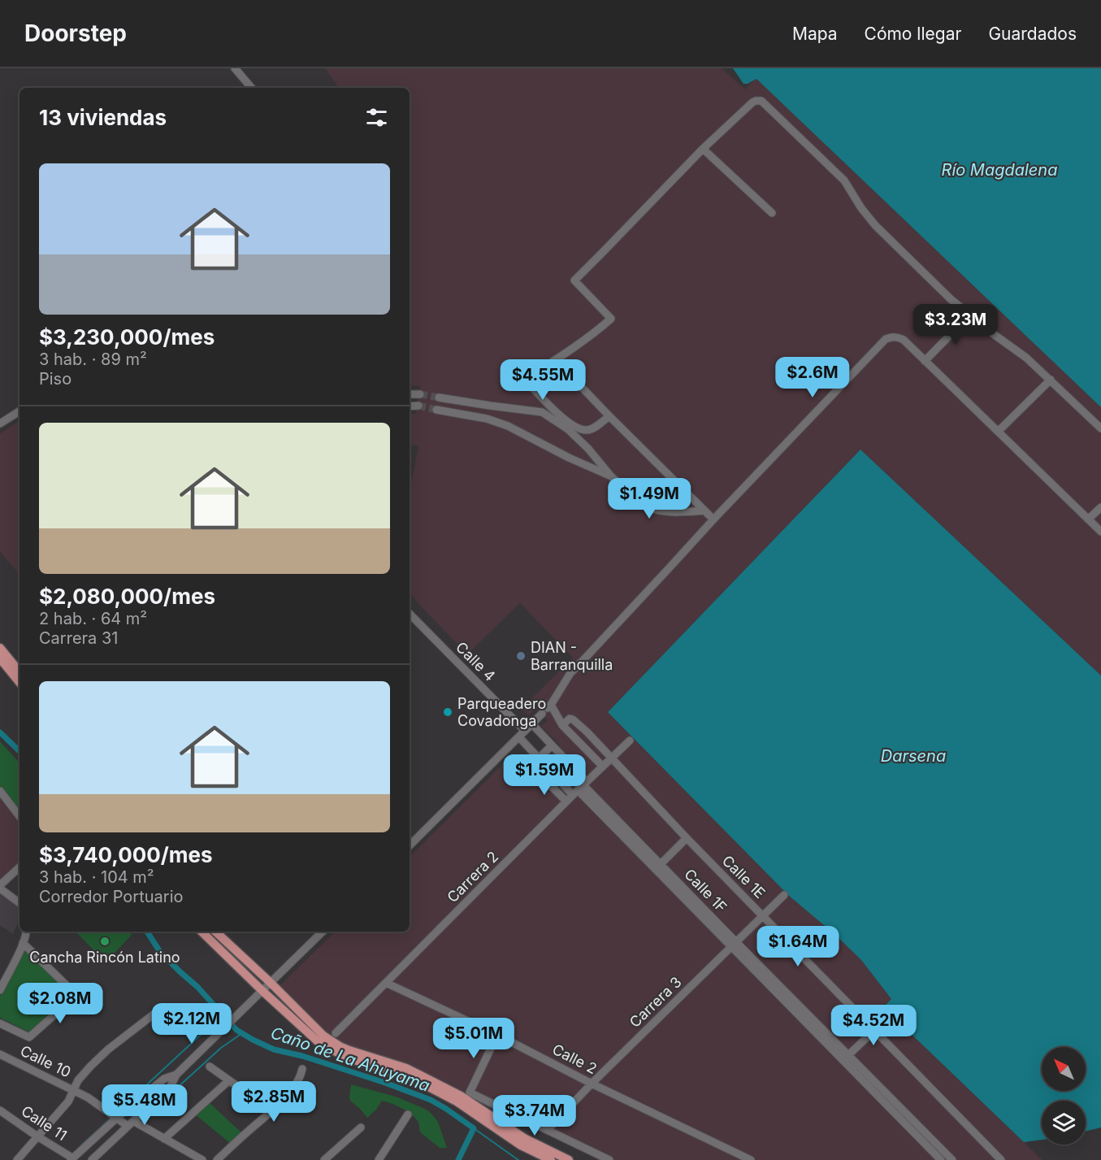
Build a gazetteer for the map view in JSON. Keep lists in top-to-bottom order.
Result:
{
  "streets": {
    "street": [
      "Calle 4",
      "Carrera 2",
      "Calle 1E",
      "Calle 1F",
      "Carrera 3",
      "Calle 2",
      "Calle 10",
      "Calle 11"
    ]
  },
  "crossings": [
    ["Carrera 2", "Calle 1E"],
    ["Carrera 2", "Calle 1F"],
    ["Carrera 2", "Calle 2"],
    ["Calle 1E", "Carrera 3"],
    ["Calle 1F", "Carrera 3"],
    ["Carrera 3", "Calle 2"]
  ],
  "water": ["Río Magdalena", "Darsena", "Caño de La Ahuyama"],
  "places": ["DIAN - Barranquilla", "Parqueadero Covadonga", "Cancha Rincón Latino"],
  "north": "top left",
  "page": {
    "header": "Doorstep",
    "nav": ["Mapa", "Cómo llegar", "Guardados"],
    "heading": "13 viviendas",
    "list": [
      {
        "name": "$3,230,000/mes",
        "note": "3 hab. · 89 m² · Piso"
      },
      {
        "name": "$2,080,000/mes",
        "note": "2 hab. · 64 m² · Carrera 31"
      },
      {
        "name": "$3,740,000/mes",
        "note": "3 hab. · 104 m² · Corredor Portuario"
      }
    ],
    "price": [
      "$3.23M",
      "$2.6M",
      "$4.55M",
      "$1.49M",
      "$1.59M",
      "$1.64M",
      "$2.08M",
      "$2.12M",
      "$4.52M",
      "$5.01M",
      "$2.85M",
      "$5.48M",
      "$3.74M"
    ]
  }
}
